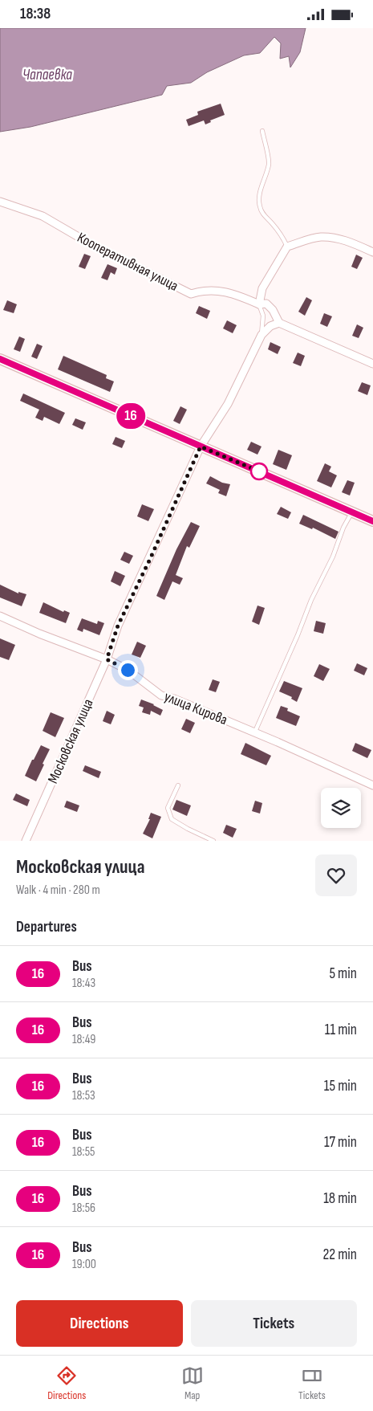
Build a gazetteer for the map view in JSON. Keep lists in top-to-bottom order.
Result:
{
  "streets": {
    "street": ["Кооперативная улица", "улица Кирова", "Московская улица"]
  },
  "crossings": [
    ["улица Кирова", "Московская улица"]
  ],
  "water": ["Чапаевка"],
  "lines": ["bus line 16"],
  "page": {
    "status": "18:38",
    "on_map": "16",
    "heading": [
      ["Московская улица", "Walk · 4 min · 280 m"],
      "Departures"
    ],
    "list": [
      {
        "mark": "16",
        "name": "Bus",
        "note": "18:43",
        "value": "5 min"
      },
      {
        "mark": "16",
        "name": "Bus",
        "note": "18:49",
        "value": "11 min"
      },
      {
        "mark": "16",
        "name": "Bus",
        "note": "18:53",
        "value": "15 min"
      },
      {
        "mark": "16",
        "name": "Bus",
        "note": "18:55",
        "value": "17 min"
      },
      {
        "mark": "16",
        "name": "Bus",
        "note": "18:56",
        "value": "18 min"
      },
      {
        "mark": "16",
        "name": "Bus",
        "note": "19:00",
        "value": "22 min"
      }
    ],
    "buttons": ["Directions", "Tickets"],
    "tabs": ["Directions", "Map", "Tickets"]
  }
}
